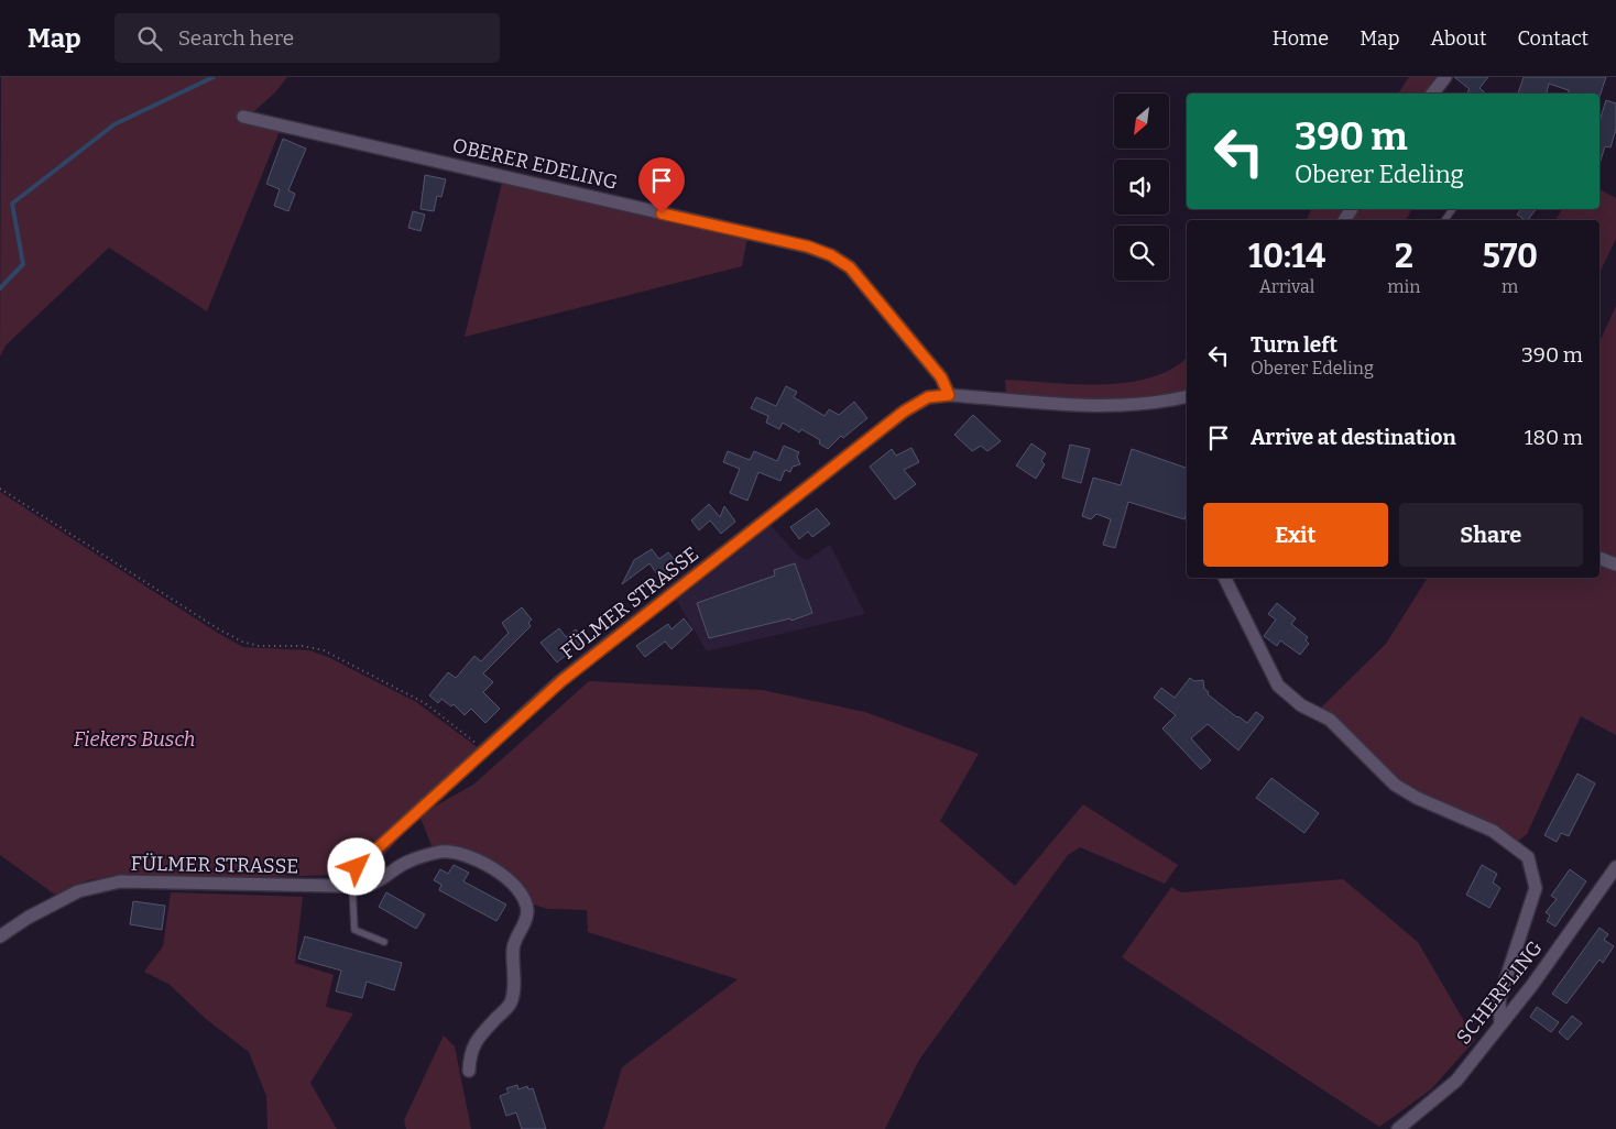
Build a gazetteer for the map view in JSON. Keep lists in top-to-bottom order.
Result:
{
  "streets": {
    "street": ["OBERER EDELING", "FÜLMER STRASSE", "SCHERFLING"]
  },
  "crossings": [
    ["OBERER EDELING", "FÜLMER STRASSE"]
  ],
  "parks": ["Fiekers Busch"],
  "north": "bottom left",
  "page": {
    "header": "Map",
    "search": "Search here",
    "nav": [
      "Home",
      "Map",
      "About",
      "Contact"
    ],
    "turn": ["390 m", "Oberer Edeling"],
    "eta": [
      "10:14",
      "Arrival",
      "2",
      "min",
      "570",
      "m"
    ],
    "list": [
      {
        "name": "Turn left",
        "note": "Oberer Edeling",
        "value": "390 m"
      },
      {
        "name": "Arrive at destination",
        "value": "180 m"
      }
    ],
    "buttons": ["Exit", "Share"]
  }
}
